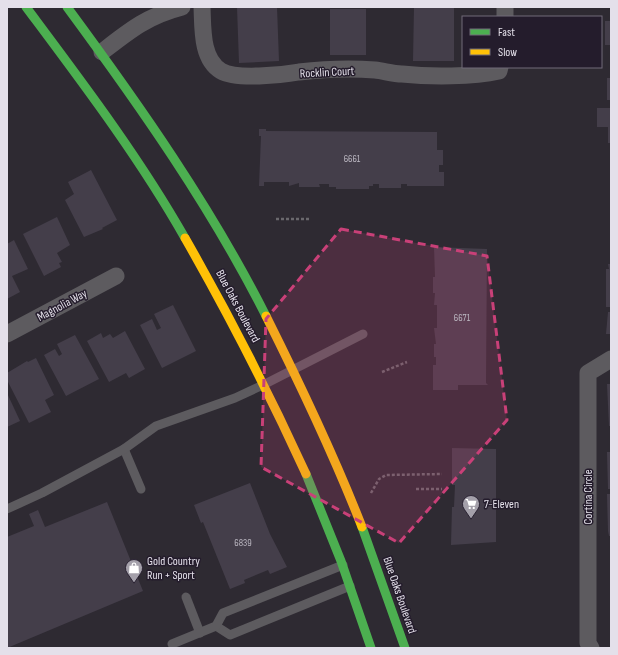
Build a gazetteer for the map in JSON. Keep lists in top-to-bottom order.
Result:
{
  "streets": {
    "main road": ["Blue Oaks Boulevard"],
    "street": ["Rocklin Court", "Magnolia Way", "Cortina Circle"]
  },
  "places": {
    "supermarket": ["7-Eleven"],
    "shop": ["Gold Country Run + Sport"]
  },
  "house_numbers": ["6661", "6671", "6839"],
  "legend": ["Fast", "Slow"]
}
